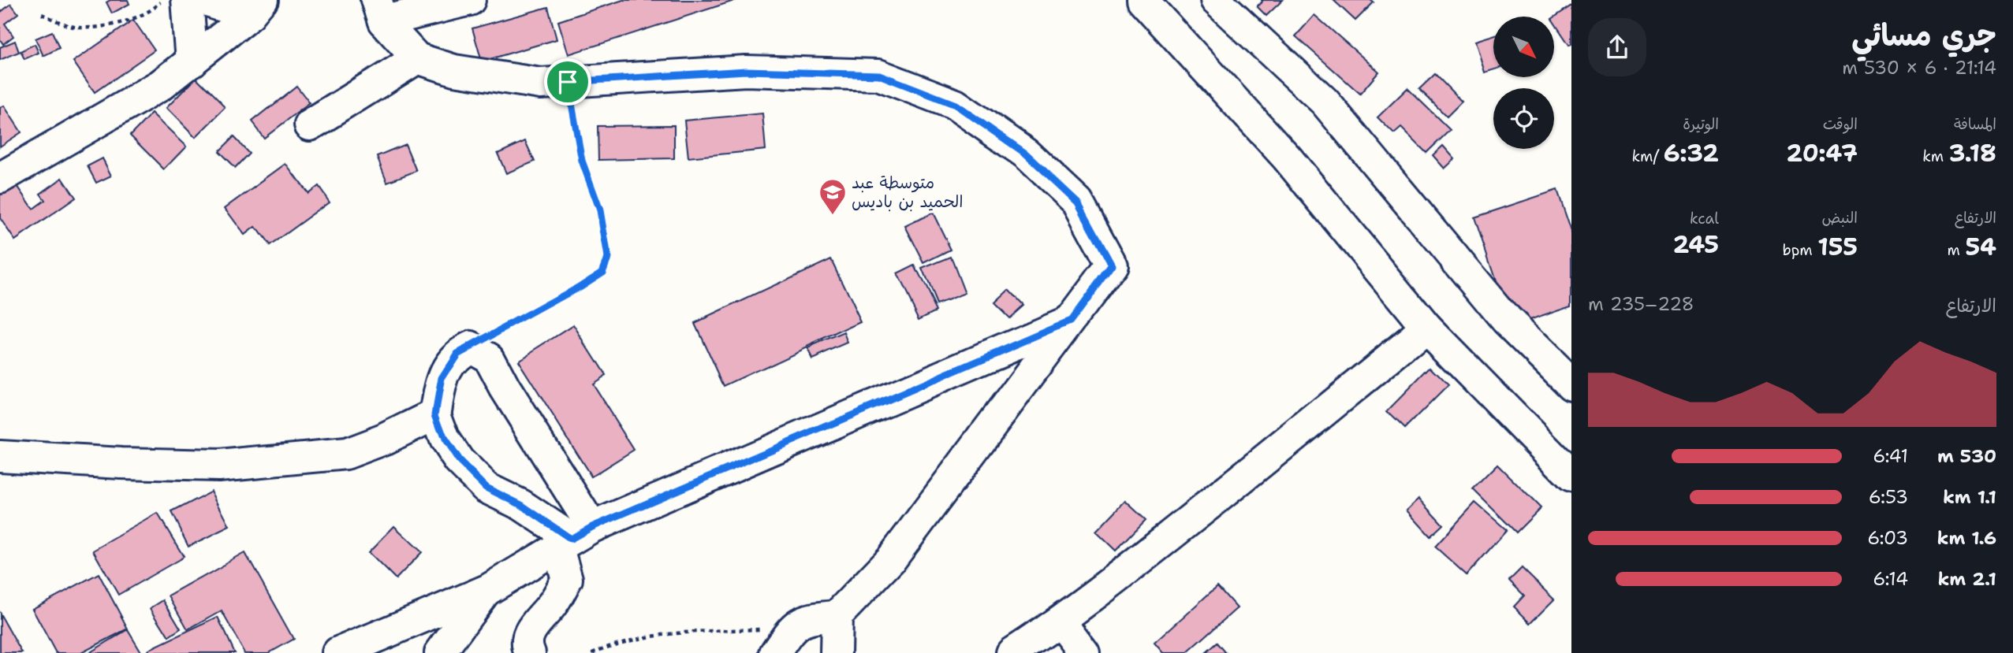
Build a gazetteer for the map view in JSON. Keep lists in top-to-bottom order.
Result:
{
  "places": {
    "school or university": ["متوسطة عبد الحميد بن باديس"]
  },
  "north": "bottom right",
  "page": {
    "heading": ["جري مسائي", "21:14 · 6 × 530 m"],
    "stats": [
      ["المسافة", "3.18 km"],
      ["الوقت", "20:47"],
      ["الوتيرة", "6:32 /km"],
      ["الارتفاع", "54 m"],
      ["النبض", "155 bpm"],
      ["kcal", "245"]
    ],
    "chart": ["الارتفاع", "228–235 m"],
    "list": [
      {
        "name": "530 m",
        "note": "6:41"
      },
      {
        "name": "1.1 km",
        "note": "6:53"
      },
      {
        "name": "1.6 km",
        "note": "6:03"
      },
      {
        "name": "2.1 km",
        "note": "6:14"
      }
    ]
  }
}
